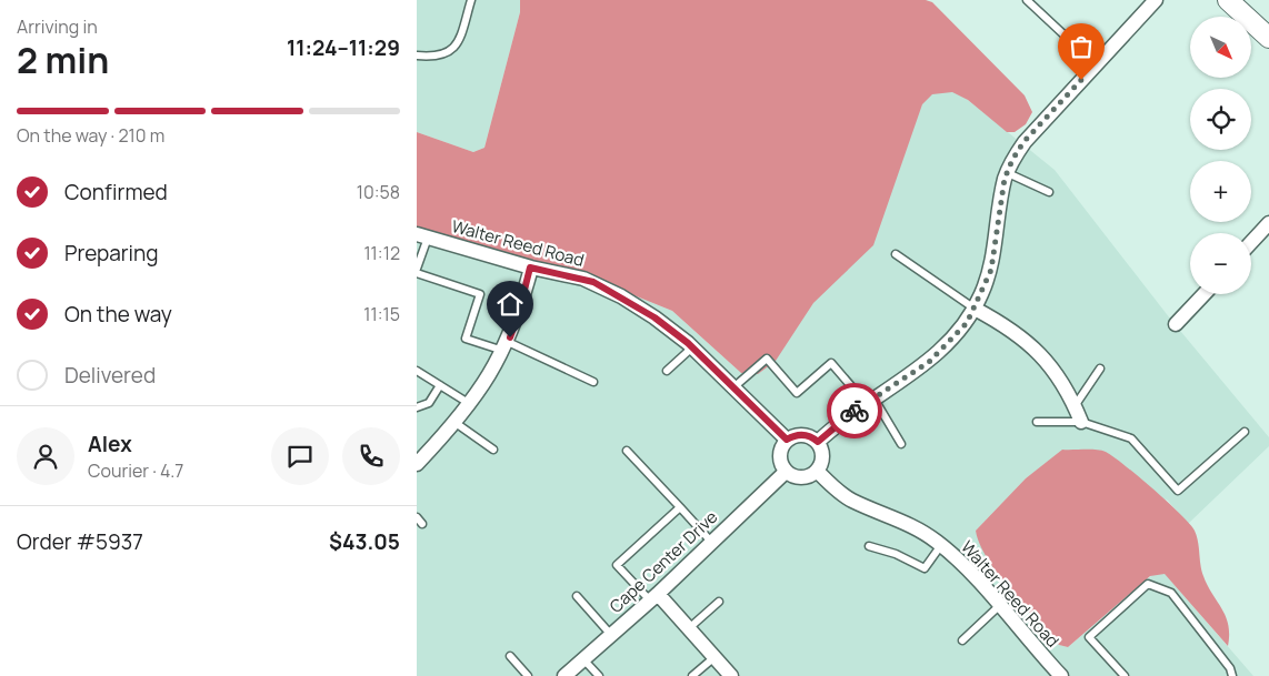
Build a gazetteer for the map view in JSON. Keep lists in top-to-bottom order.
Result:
{
  "streets": {
    "street": ["Walter Reed Road", "Cape Center Drive"]
  },
  "crossings": [
    ["Walter Reed Road", "Cape Center Drive"]
  ],
  "north": "bottom right",
  "page": {
    "heading": ["2 min", "Arriving in", "11:24–11:29"],
    "panel": [
      "Alex",
      "Courier · 4.7",
      "Order #5937",
      "$43.05"
    ],
    "map_buttons": ["+", "−"],
    "bar": "On the way · 210 m",
    "list": [
      ["Confirmed", "10:58"],
      ["Preparing", "11:12"],
      ["On the way", "11:15"],
      "Delivered"
    ]
  }
}
